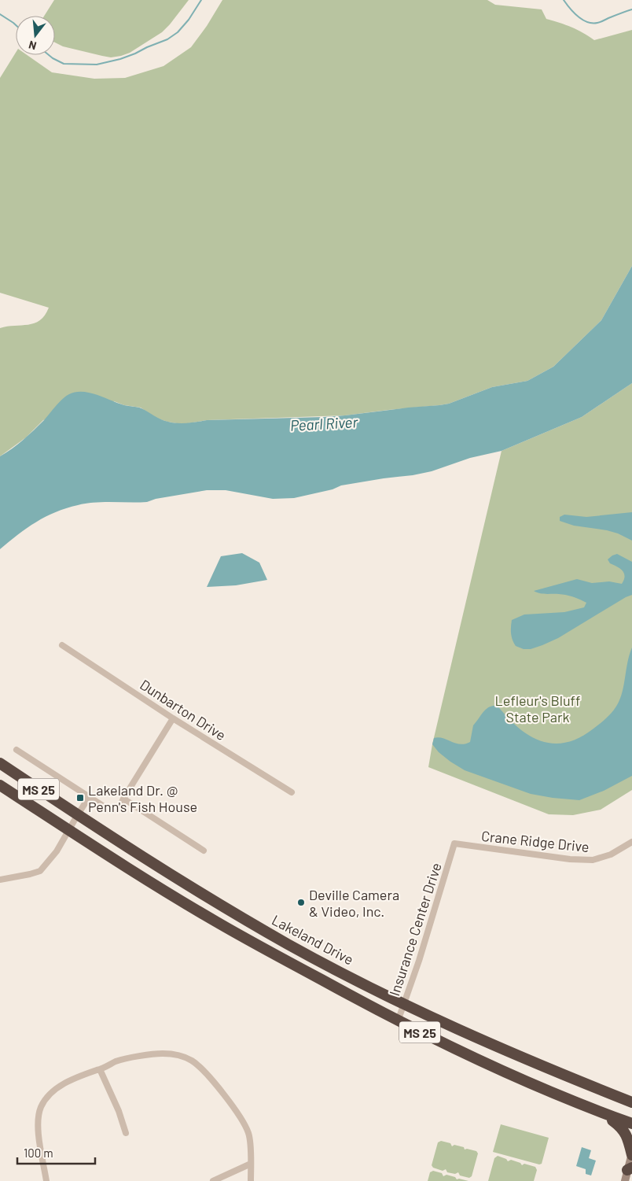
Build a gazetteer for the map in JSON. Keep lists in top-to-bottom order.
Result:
{
  "streets": {
    "highway": ["MS 25", "Lakeland Drive"],
    "street": ["Dunbarton Drive", "Crane Ridge Drive", "Insurance Center Drive"]
  },
  "crossings": [
    ["MS 25", "Insurance Center Drive"],
    ["Crane Ridge Drive", "Insurance Center Drive"],
    ["Insurance Center Drive", "Lakeland Drive"]
  ],
  "water": ["Pearl River"],
  "parks": ["Lefleur's Bluff State Park"],
  "places": {
    "transit": ["Lakeland Dr. @ Penn's Fish House"],
    "other": ["Deville Camera & Video, Inc."]
  },
  "scale_bar": "100 m",
  "north": "bottom"
}
